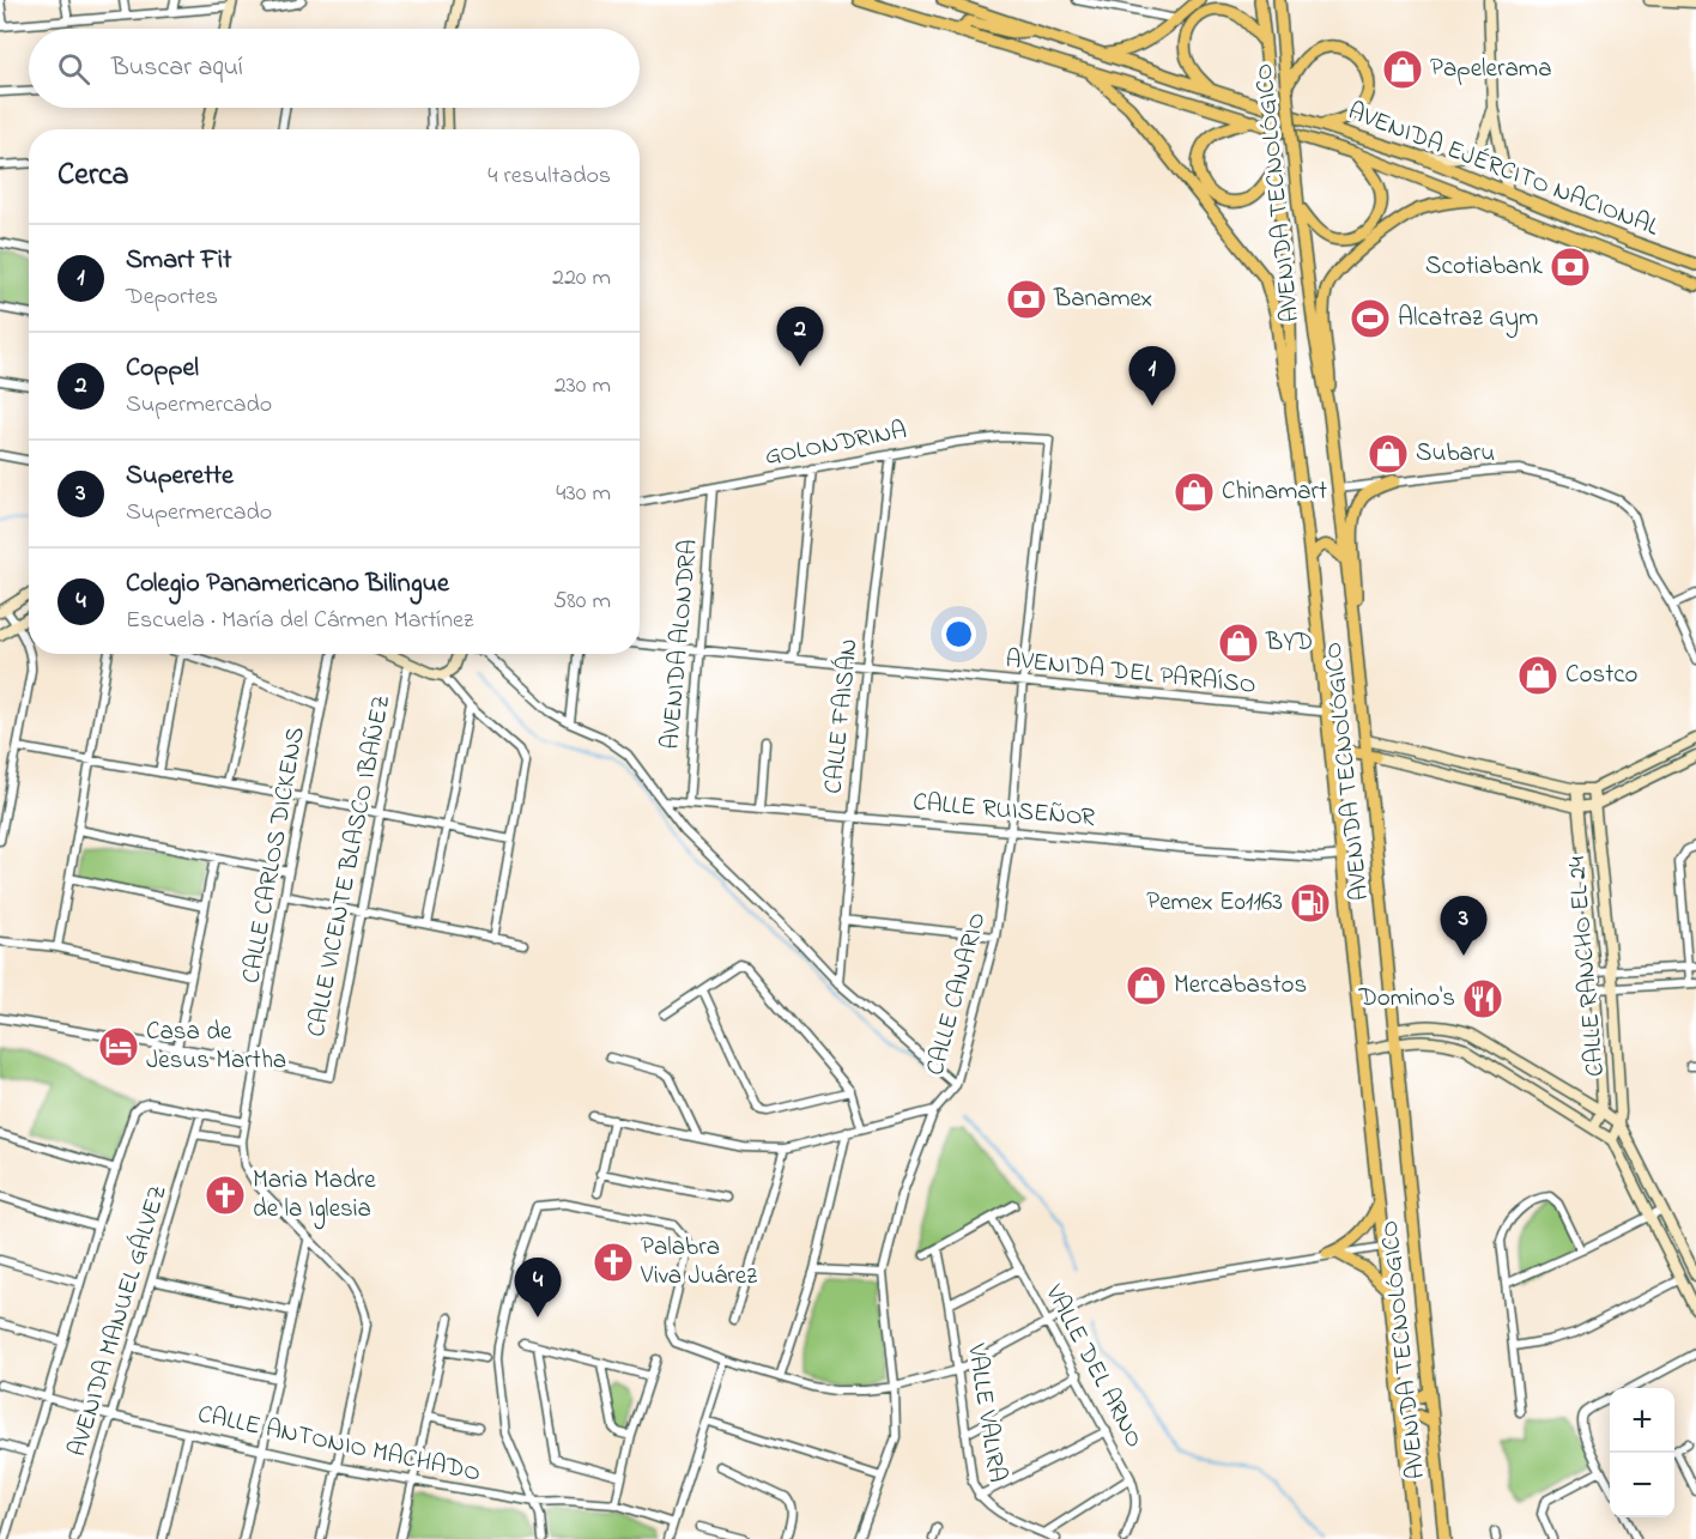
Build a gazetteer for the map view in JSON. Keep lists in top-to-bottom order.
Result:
{
  "streets": {
    "main road": ["AVENIDA EJÉRCITO NACIONAL", "AVENIDA TECNOLÓGICO"],
    "street": [
      "GOLONDRINA",
      "AVENIDA ALONDRA",
      "AVENIDA DEL PARAÍSO",
      "CALLE FAISÁN",
      "CALLE RUISEÑOR",
      "CALLE CARLOS DICKENS",
      "CALLE VICENTE BLASCO IBAÑEZ",
      "CALLE RANCHO EL 24",
      "CALLE CANARIO",
      "AVENIDA MANUEL GÁLVEZ",
      "VALLE DEL ARNO",
      "VALLE VALIRA",
      "CALLE ANTONIO MACHADO"
    ]
  },
  "crossings": [
    ["AVENIDA TECNOLÓGICO", "AVENIDA DEL PARAÍSO"],
    ["AVENIDA TECNOLÓGICO", "CALLE RUISEÑOR"],
    ["GOLONDRINA", "AVENIDA ALONDRA"],
    ["GOLONDRINA", "CALLE FAISÁN"],
    ["GOLONDRINA", "CALLE CANARIO"],
    ["AVENIDA ALONDRA", "AVENIDA DEL PARAÍSO"],
    ["AVENIDA ALONDRA", "CALLE RUISEÑOR"],
    ["AVENIDA DEL PARAÍSO", "CALLE FAISÁN"],
    ["AVENIDA DEL PARAÍSO", "CALLE CANARIO"],
    ["CALLE FAISÁN", "CALLE RUISEÑOR"],
    ["CALLE RUISEÑOR", "CALLE CANARIO"],
    ["CALLE CARLOS DICKENS", "CALLE VICENTE BLASCO IBAÑEZ"],
    ["CALLE CARLOS DICKENS", "CALLE ANTONIO MACHADO"],
    ["AVENIDA MANUEL GÁLVEZ", "CALLE ANTONIO MACHADO"]
  ],
  "places": {
    "shop": [
      "Papelerama",
      "Subaru",
      "Chinamart",
      "BYD",
      "Costco",
      "Mercabastos"
    ],
    "bank": ["Scotiabank", "Banamex"],
    "sports": ["Alcatraz Gym"],
    "fuel station": ["Pemex E01163"],
    "restaurant": ["Domino's"],
    "hotel": ["Casa de Jesus Martha"],
    "church": ["Maria Madre de la Iglesia", "Palabra Viva Juárez"]
  },
  "page": {
    "search": "Buscar aquí",
    "heading": ["Cerca", "4 resultados"],
    "list": [
      {
        "mark": "1",
        "name": "Smart Fit",
        "note": "Deportes",
        "value": "220 m"
      },
      {
        "mark": "2",
        "name": "Coppel",
        "note": "Supermercado",
        "value": "230 m"
      },
      {
        "mark": "3",
        "name": "Superette",
        "note": "Supermercado",
        "value": "430 m"
      },
      {
        "mark": "4",
        "name": "Colegio Panamericano Bilingue",
        "note": "Escuela · María del Cármen Martínez",
        "value": "580 m"
      }
    ],
    "pins": [
      "2",
      "1",
      "3",
      "4"
    ],
    "map_buttons": ["+", "−"]
  }
}
